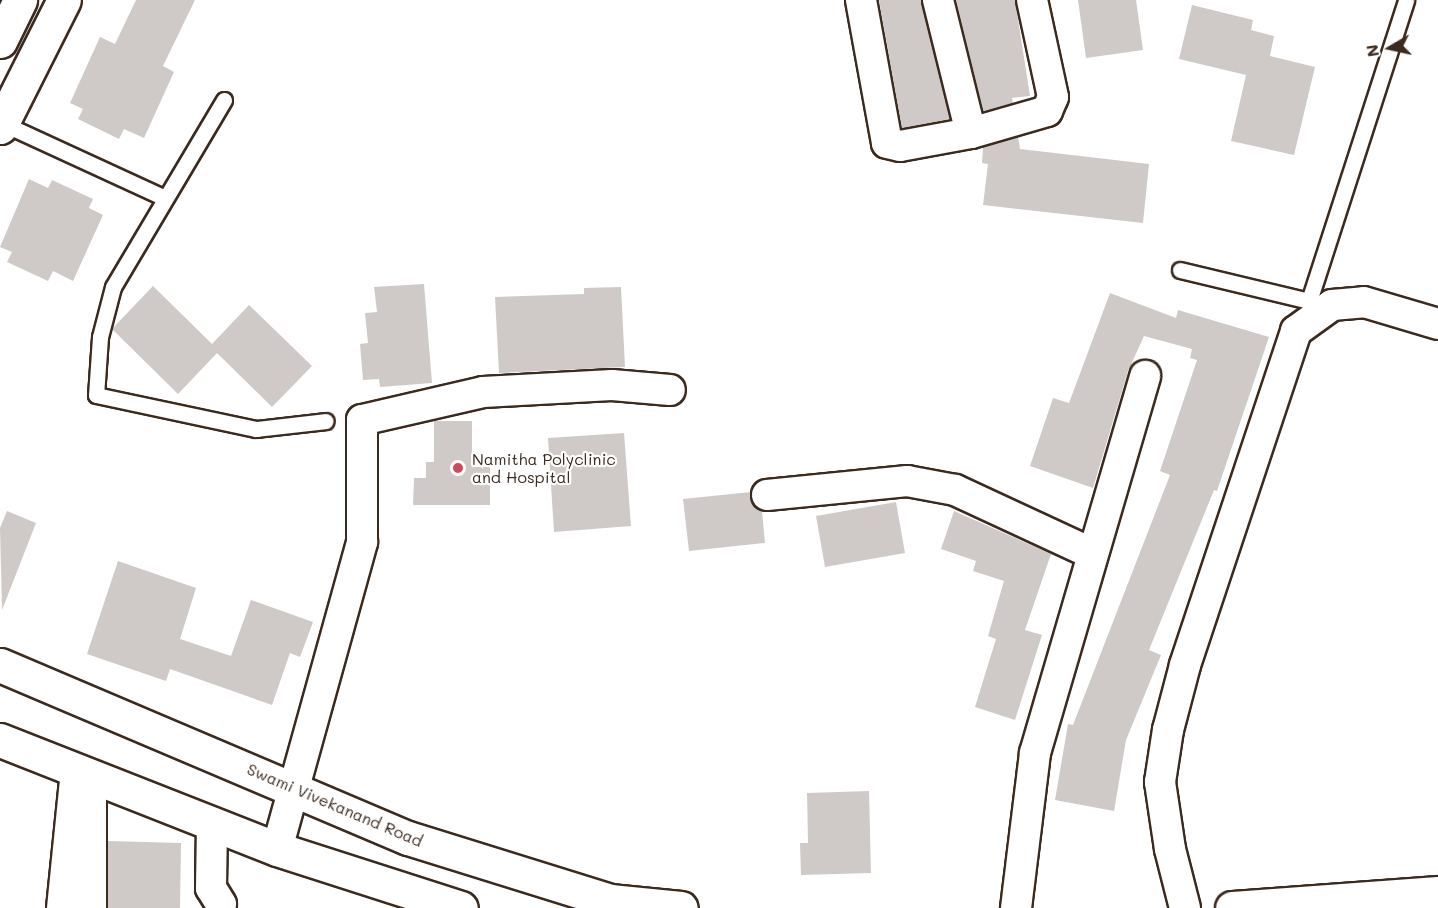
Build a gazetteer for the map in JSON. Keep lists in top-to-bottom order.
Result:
{
  "streets": {
    "main road": ["Swami Vivekanand Road"]
  },
  "places": ["Namitha Polyclinic and Hospital"],
  "north": "left"
}
